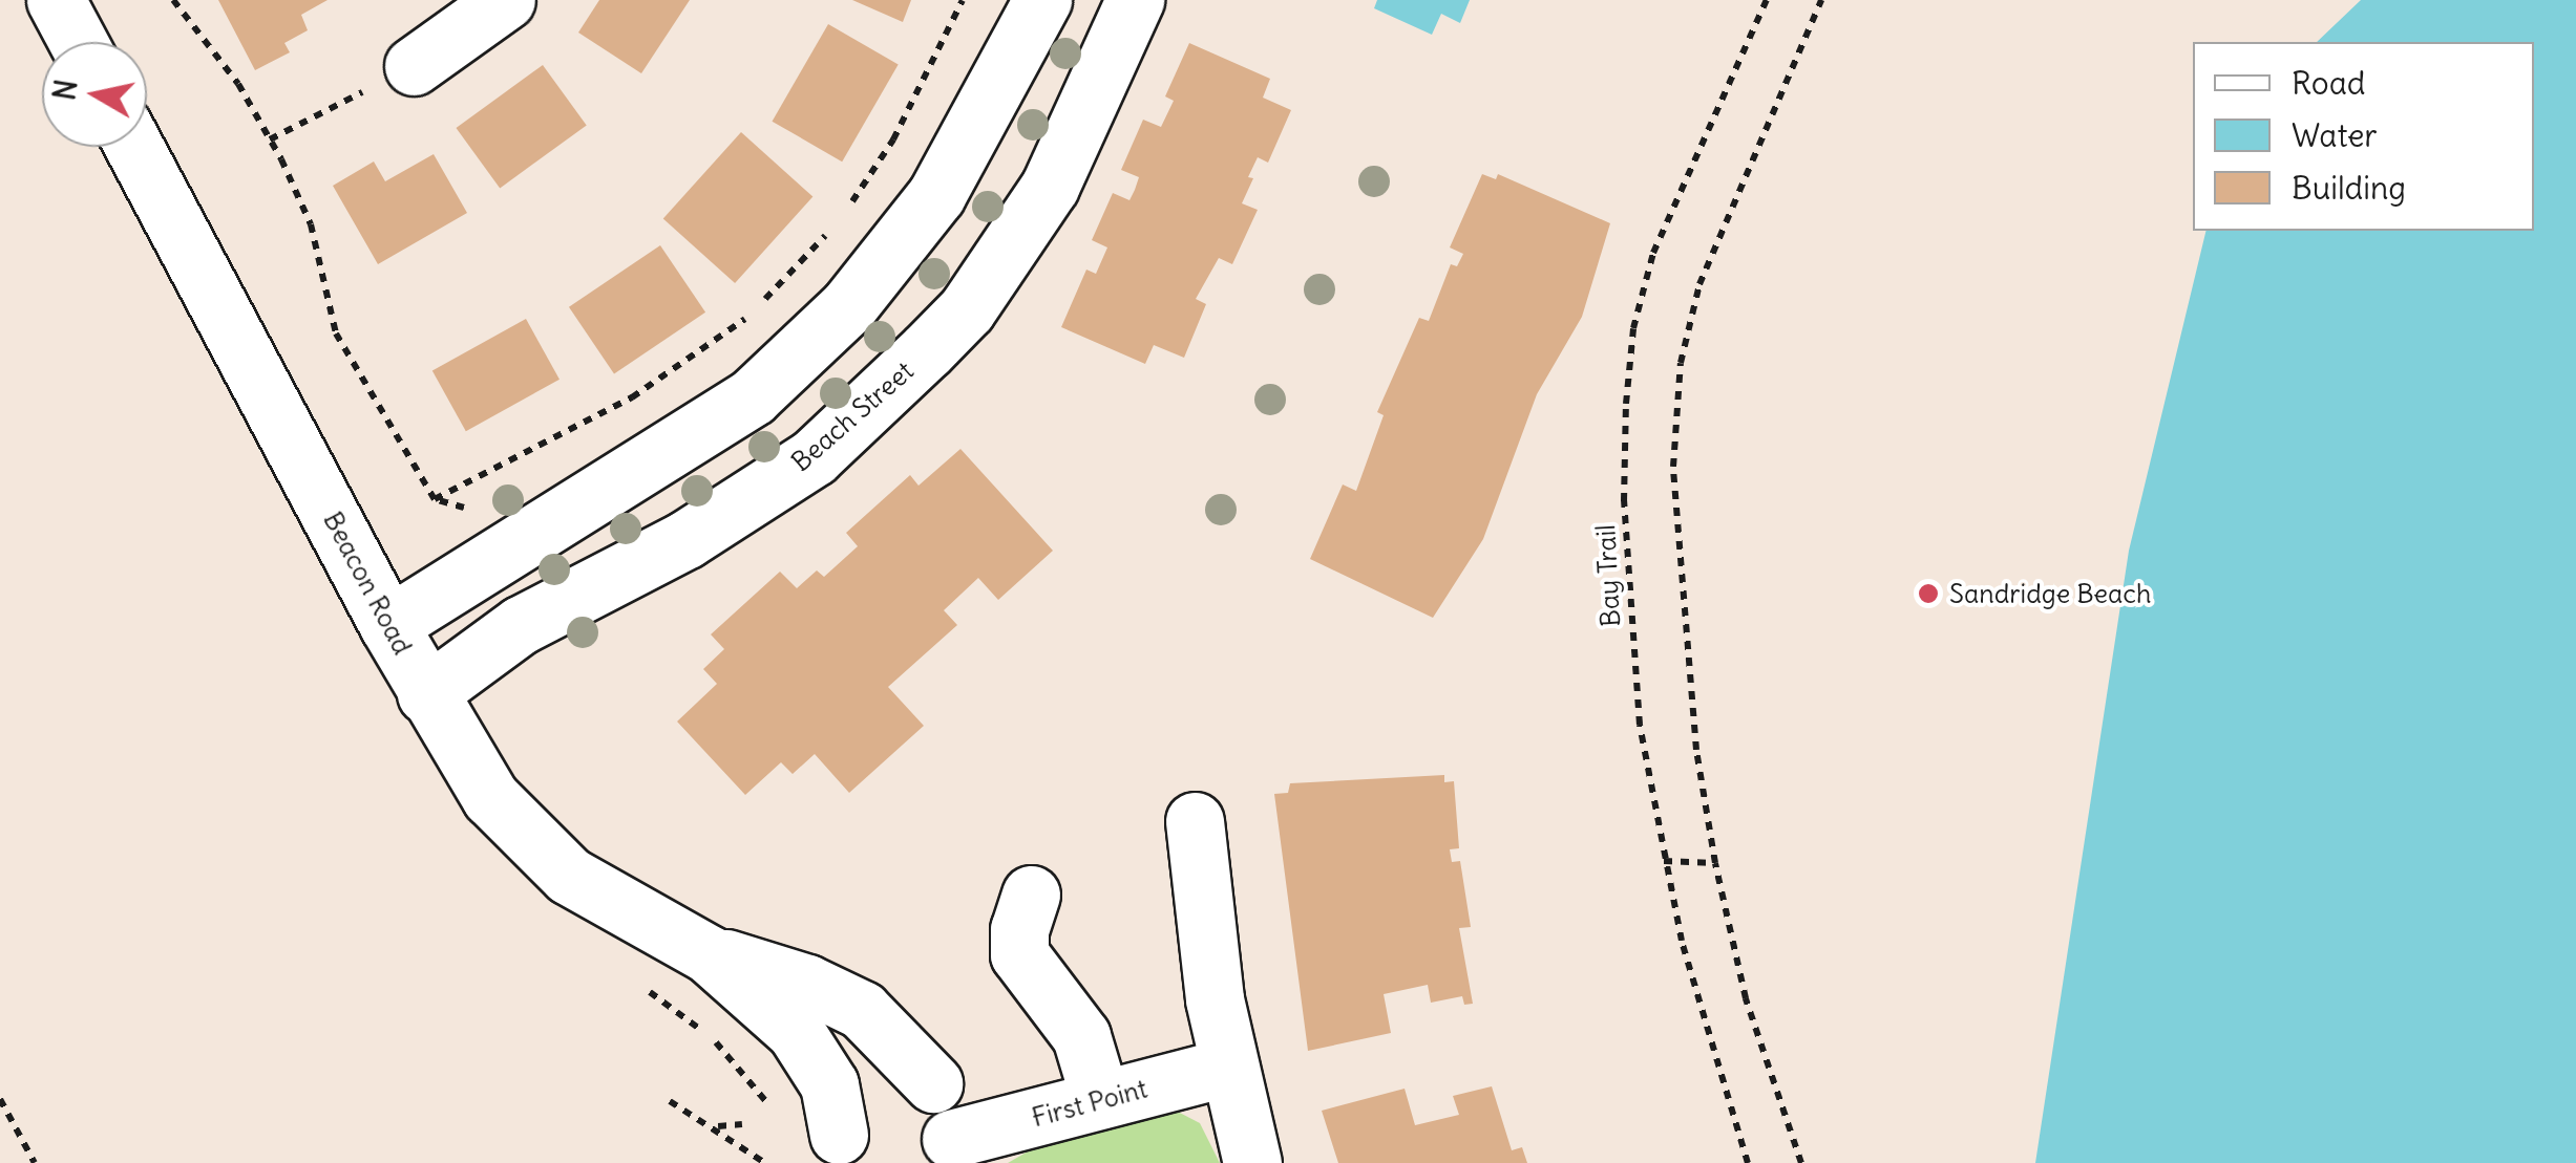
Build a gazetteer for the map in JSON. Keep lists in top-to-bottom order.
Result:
{
  "streets": {
    "street": ["Beach Street", "Beacon Road", "First Point"],
    "path": ["Bay Trail"]
  },
  "crossings": [
    ["Beach Street", "Beacon Road"]
  ],
  "places": ["Sandridge Beach"],
  "legend": ["Road", "Water", "Building"],
  "north": "left"
}
